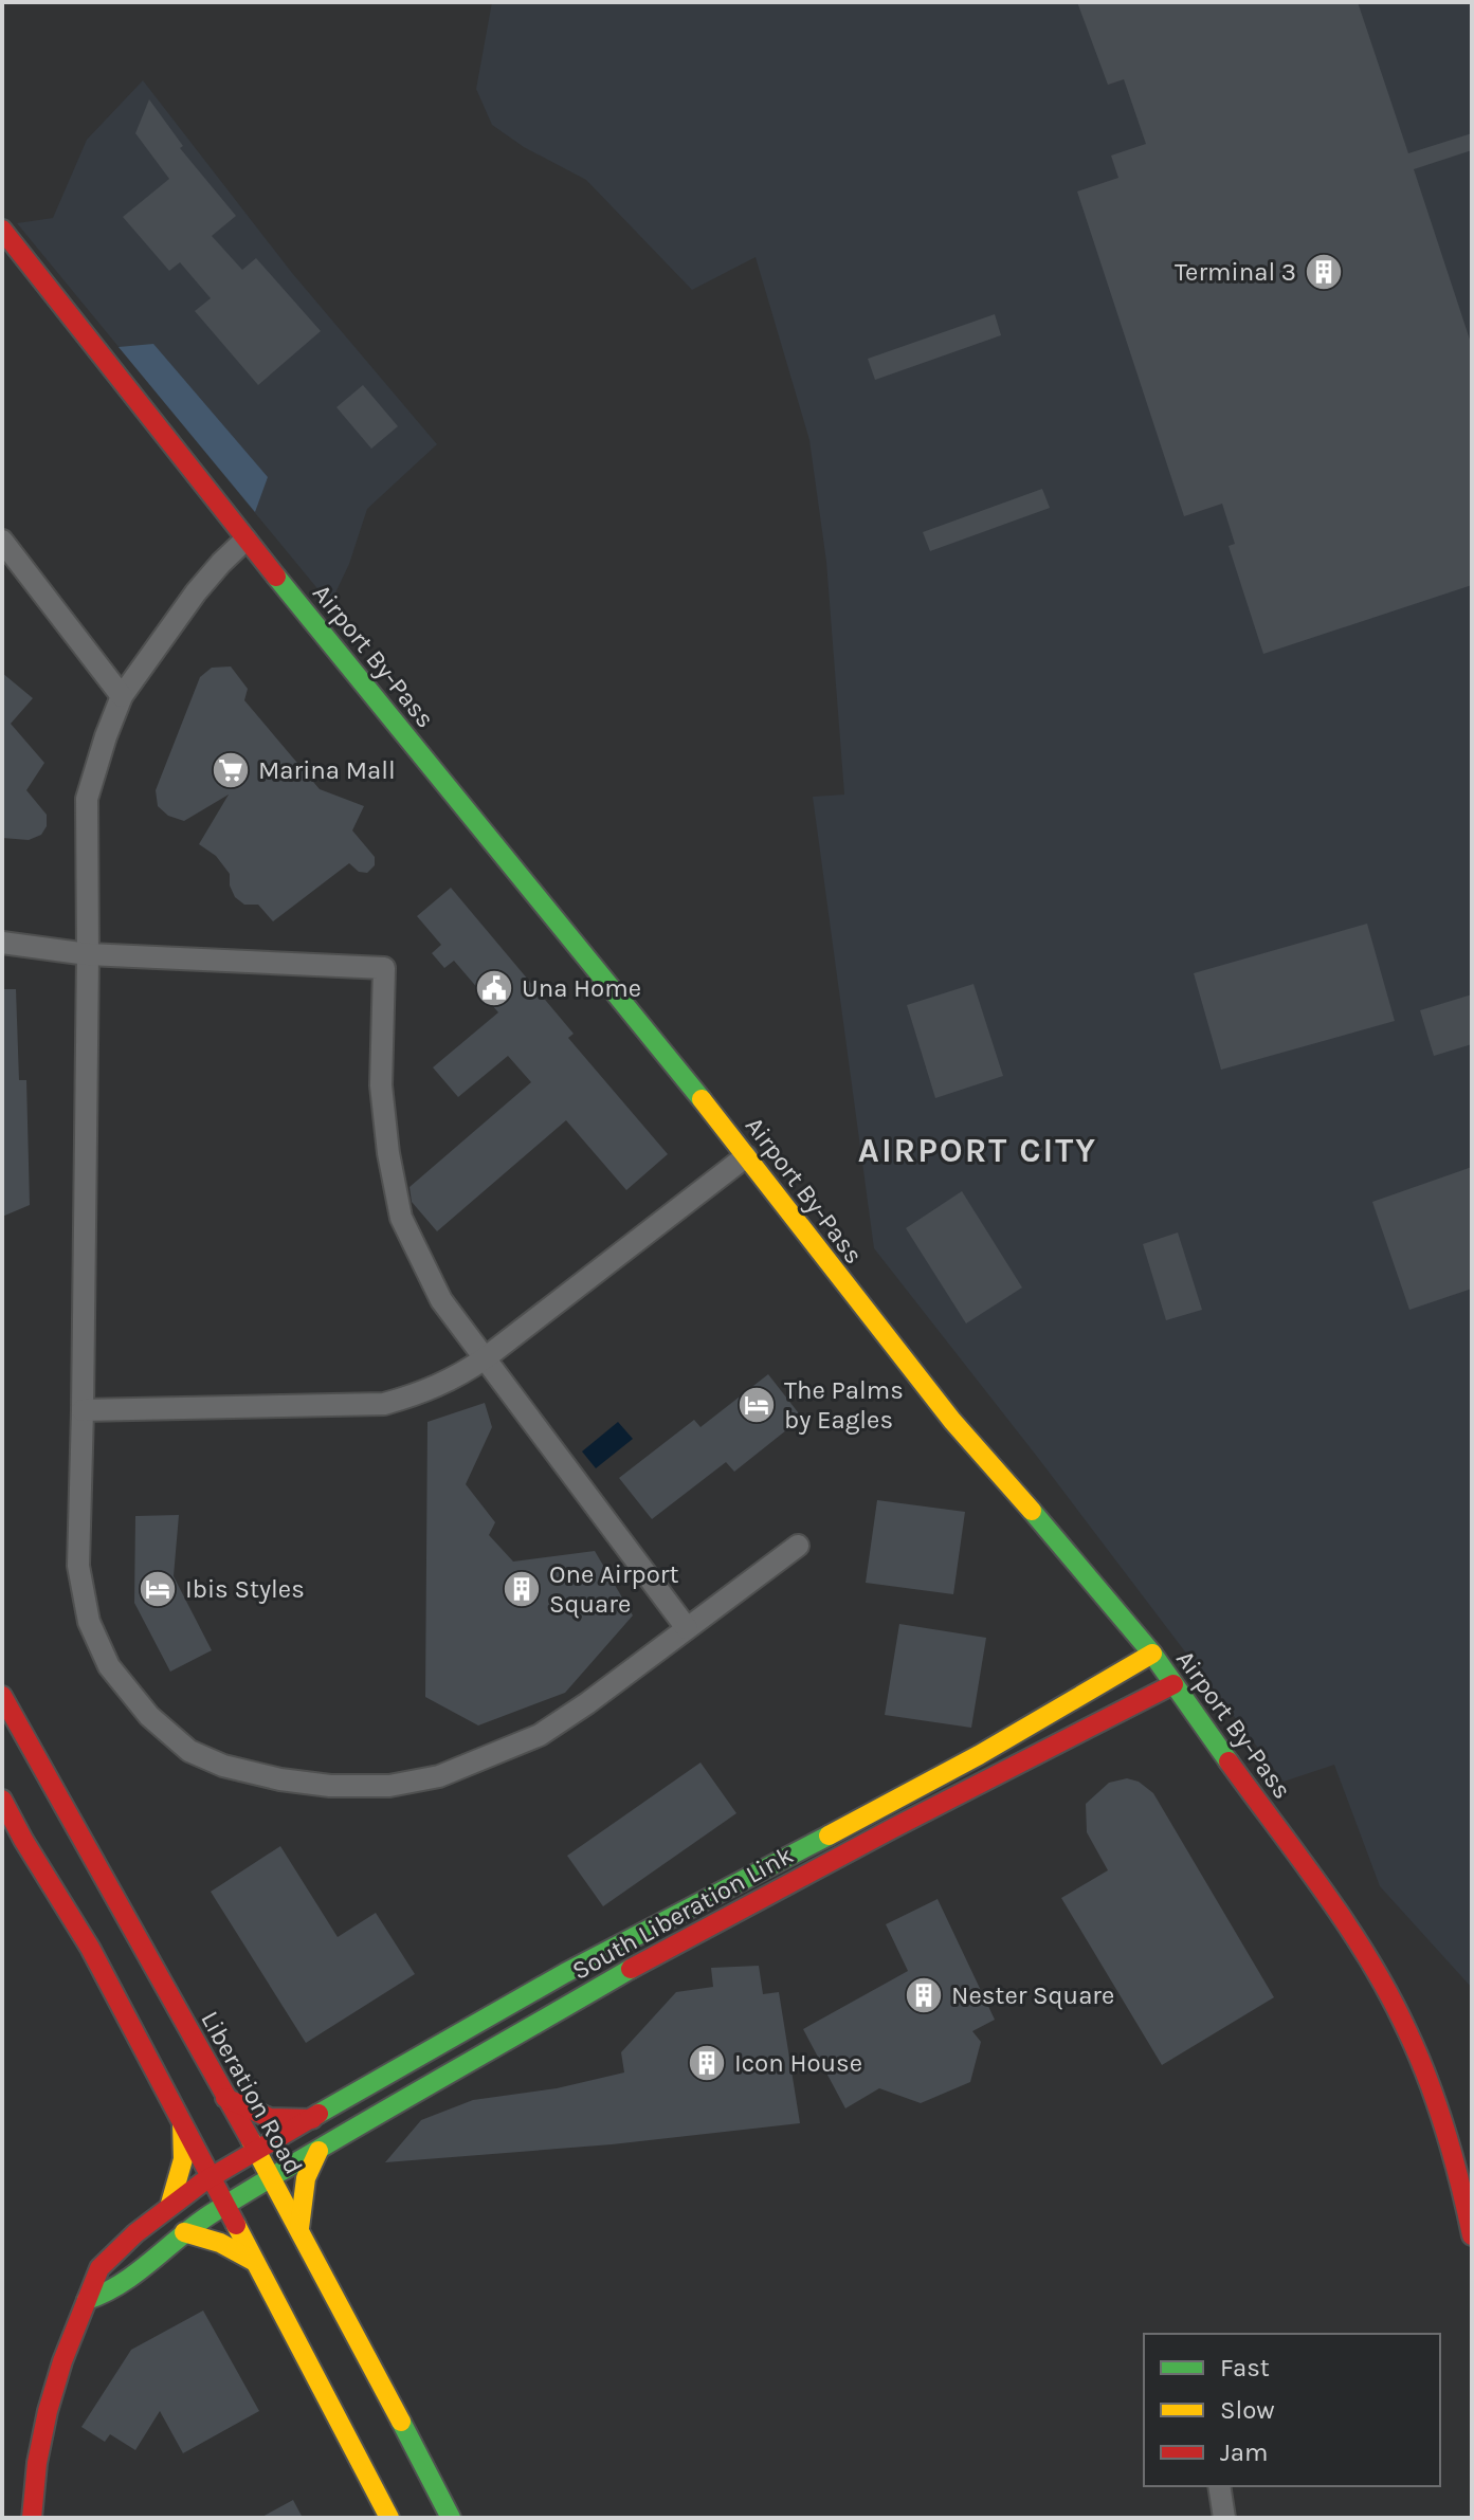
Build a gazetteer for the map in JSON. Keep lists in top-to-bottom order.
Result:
{
  "streets": {
    "main road": ["Airport By-Pass", "South Liberation Link", "Liberation Road"]
  },
  "crossings": [
    ["Airport By-Pass", "South Liberation Link"],
    ["South Liberation Link", "Liberation Road"]
  ],
  "districts": ["AIRPORT CITY"],
  "places": {
    "building": [
      "Terminal 3",
      "One Airport Square",
      "Nester Square",
      "Icon House"
    ],
    "supermarket": ["Marina Mall"],
    "public building": ["Una Home"],
    "hotel": ["The Palms by Eagles", "Ibis Styles"]
  },
  "legend": ["Fast", "Slow", "Jam"]
}
